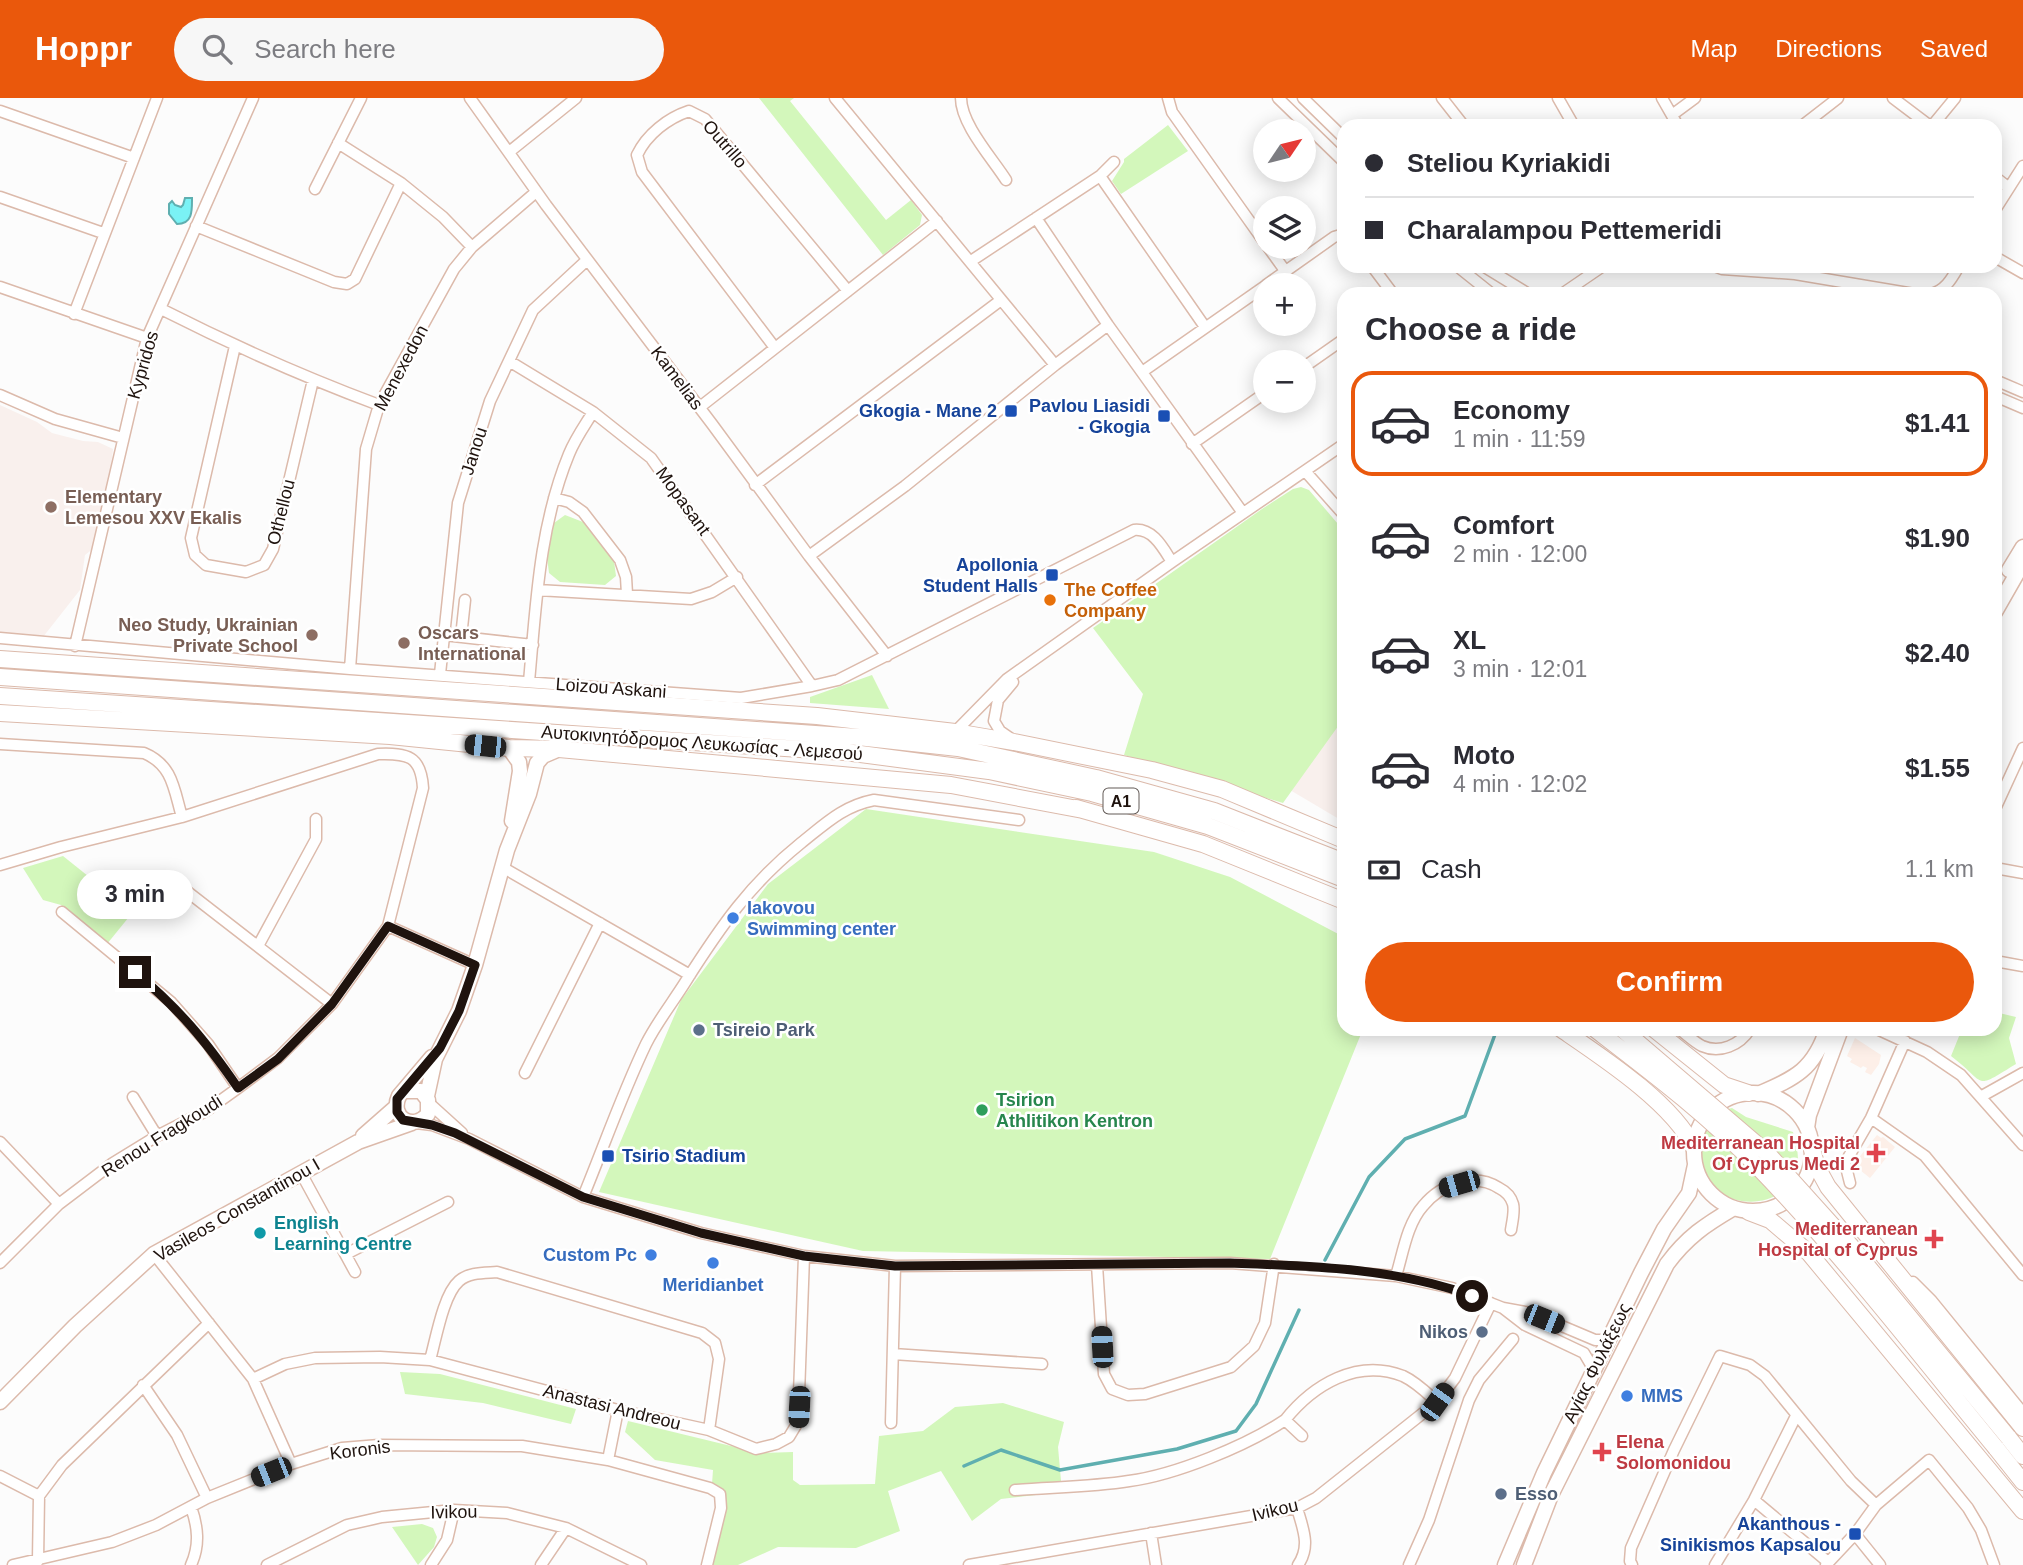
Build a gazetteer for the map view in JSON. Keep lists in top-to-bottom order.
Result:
{
  "streets": {
    "highway": ["Αυτοκινητόδρομος Λευκωσίας - Λεμεσού", "A1"],
    "main road": ["Vasileos Constantinou I", "Αγίας Φυλάξεως"],
    "street": [
      "Outrillo",
      "Kypridos",
      "Menexedon",
      "Kamelias",
      "Janou",
      "Mopasant",
      "Othellou",
      "Loizou Askani",
      "Renou Fragkoudi",
      "Anastasi Andreou",
      "Koronis",
      "Ivikou"
    ]
  },
  "crossings": [
    ["Kypridos", "Loizou Askani"],
    ["Menexedon", "Kamelias"],
    ["Menexedon", "Loizou Askani"],
    ["Kamelias", "Janou"],
    ["Kamelias", "Loizou Askani"],
    ["Janou", "Mopasant"],
    ["Janou", "Loizou Askani"],
    ["Mopasant", "Loizou Askani"]
  ],
  "places": {
    "transit": [
      "Gkogia - Mane 2",
      "Pavlou Liasidi - Gkogia",
      "Apollonia Student Halls",
      "Tsirio Stadium",
      "Akanthous - Sinikismos Kapsalou"
    ],
    "other": [
      "Elementary Lemesou XXV Ekalis",
      "The Coffee Company",
      "Neo Study, Ukrainian Private School",
      "Oscars International",
      "Iakovou Swimming center",
      "Tsireio Park",
      "Tsirion Athlitikon Kentron",
      "English Learning Centre",
      "Custom Pc",
      "Meridianbet",
      "Nikos",
      "MMS",
      "Esso"
    ],
    "health": ["Mediterranean Hospital Of Cyprus Medi 2", "Mediterranean Hospital of Cyprus", "Elena Solomonidou"]
  },
  "north": "top right",
  "page": {
    "header": "Hoppr",
    "search": "Search here",
    "nav": ["Map", "Directions", "Saved"],
    "map_buttons": ["+", "−"],
    "banner": ["Steliou Kyriakidi", "Charalampou Pettemeridi"],
    "heading": "Choose a ride",
    "list": [
      {
        "name": "Economy",
        "note": "1 min · 11:59",
        "value": "$1.41"
      },
      {
        "name": "Comfort",
        "note": "2 min · 12:00",
        "value": "$1.90"
      },
      {
        "name": "XL",
        "note": "3 min · 12:01",
        "value": "$2.40"
      },
      {
        "name": "Moto",
        "note": "4 min · 12:02",
        "value": "$1.55"
      }
    ],
    "pay": ["Cash", "1.1 km"],
    "bubble": "3 min",
    "buttons": "Confirm"
  }
}
